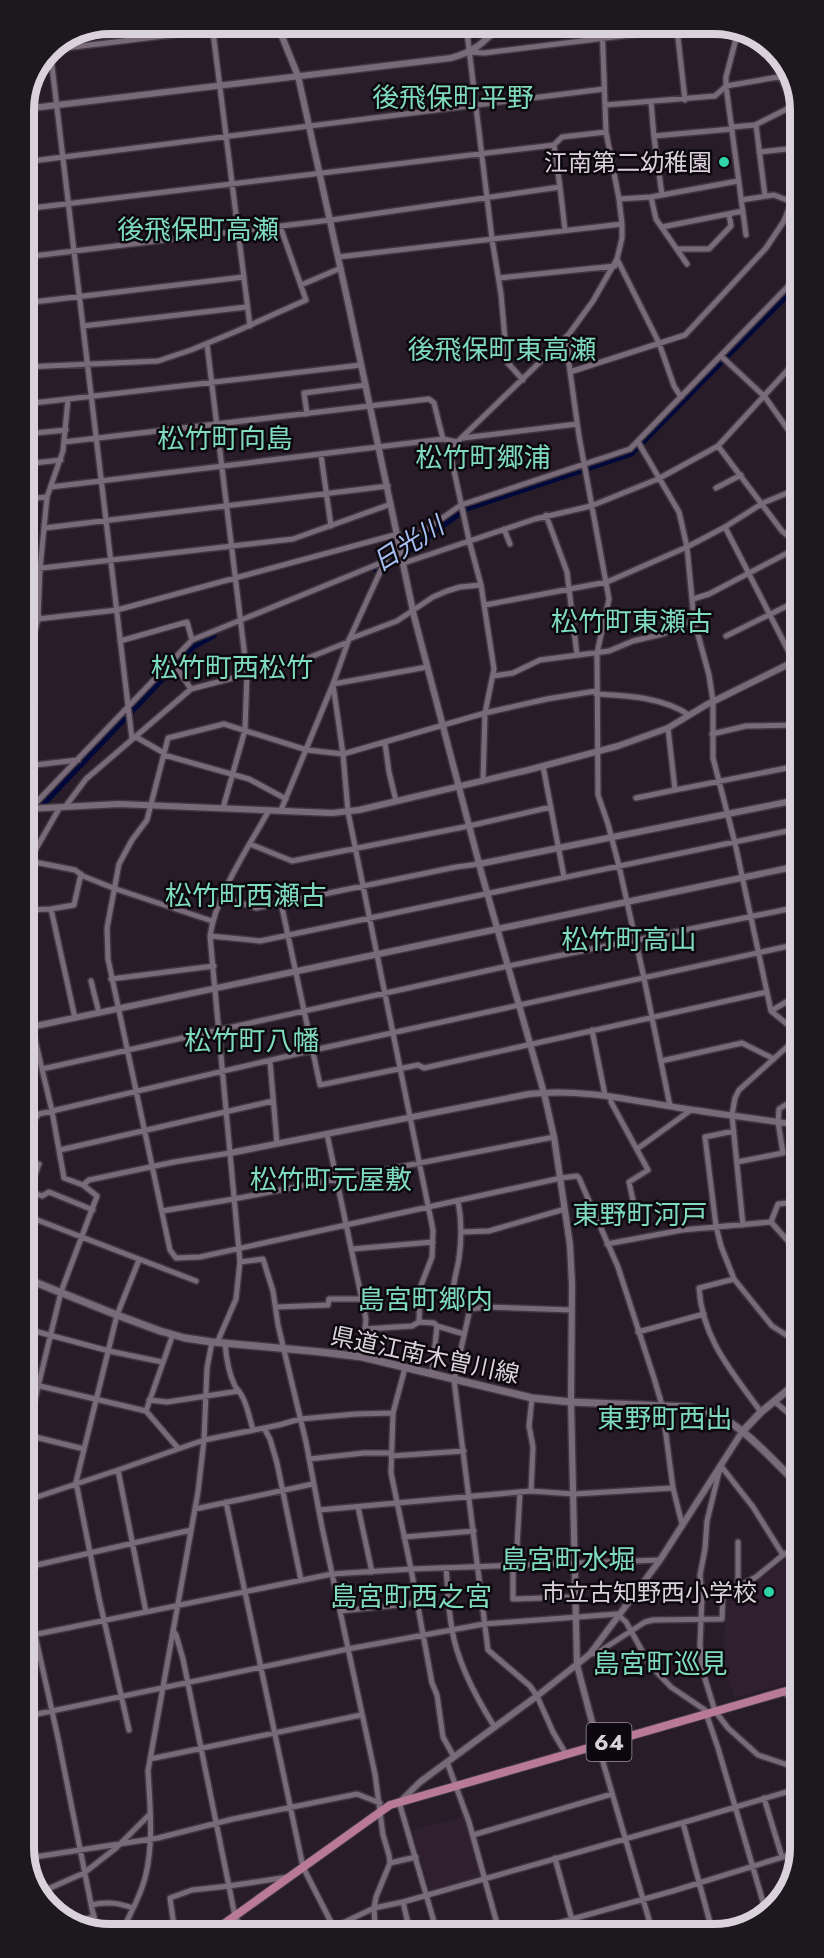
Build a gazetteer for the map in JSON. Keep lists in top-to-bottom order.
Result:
{
  "streets": {
    "main road": ["県道江南木曽川線", "64"]
  },
  "districts": [
    "後飛保町平野",
    "後飛保町高瀬",
    "後飛保町東高瀬",
    "松竹町向島",
    "松竹町郷浦",
    "松竹町東瀬古",
    "松竹町西松竹",
    "松竹町西瀬古",
    "松竹町高山",
    "松竹町八幡",
    "松竹町元屋敷",
    "東野町河戸",
    "島宮町郷内",
    "東野町西出",
    "島宮町水堀",
    "島宮町西之宮",
    "島宮町巡見"
  ],
  "water": ["日光川"],
  "places": ["江南第二幼稚園", "市立古知野西小学校"]
}
